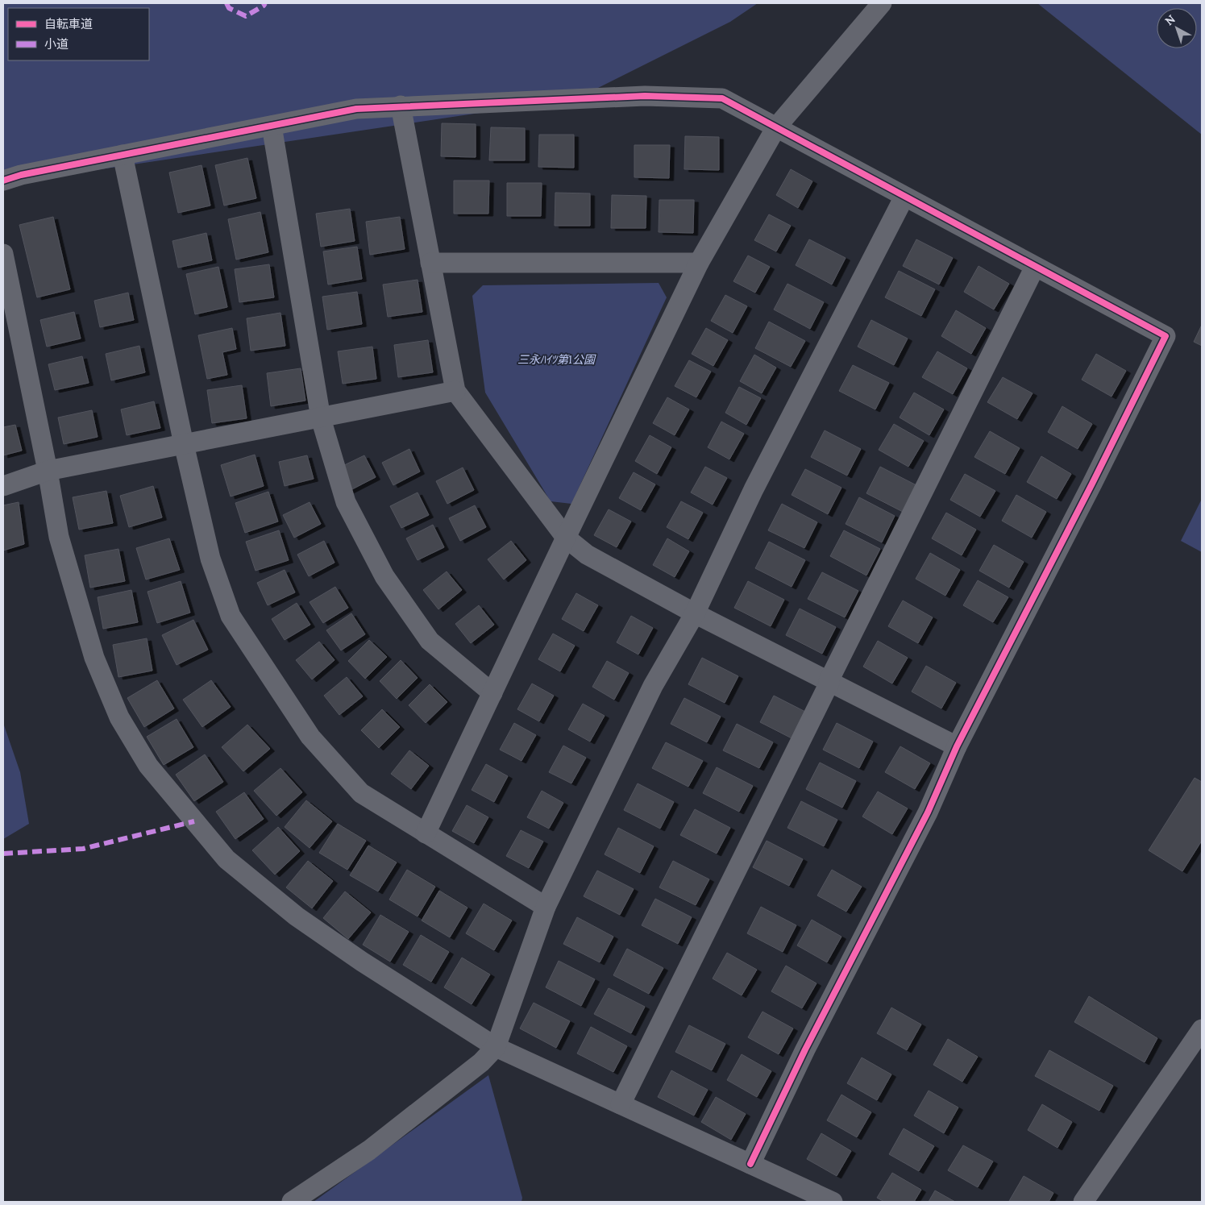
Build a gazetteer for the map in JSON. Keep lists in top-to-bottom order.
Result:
{
  "parks": ["三永ﾊｲﾂ第1公園"],
  "legend": ["自転車道", "小道"],
  "north": "top left"
}
